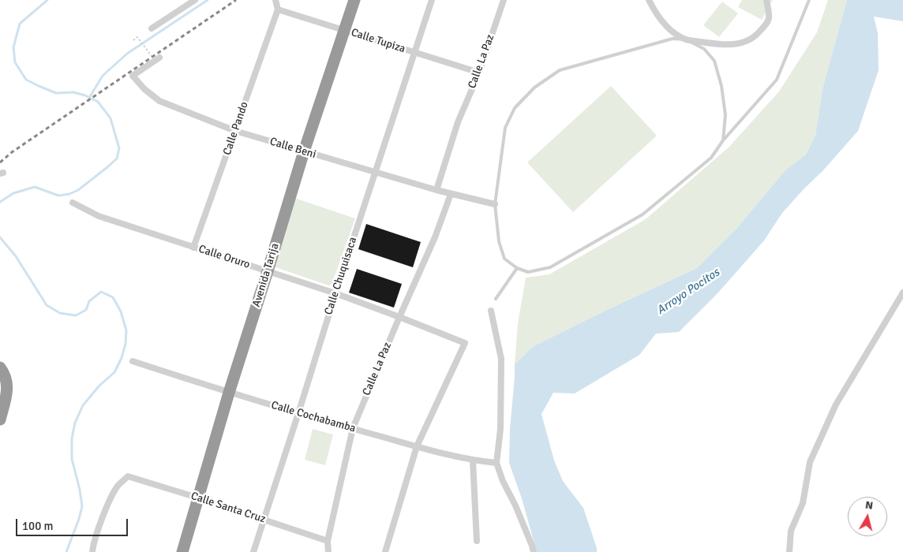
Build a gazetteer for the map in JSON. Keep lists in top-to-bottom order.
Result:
{
  "streets": {
    "highway": ["Avenida Tarija"],
    "street": [
      "Calle Tupiza",
      "Calle La Paz",
      "Calle Pando",
      "Calle Beni",
      "Calle Oruro",
      "Calle Chuquisaca",
      "Calle Cochabamba",
      "Calle Santa Cruz"
    ]
  },
  "crossings": [
    ["Calle Tupiza", "Calle La Paz"],
    ["Calle Tupiza", "Calle Pando"],
    ["Calle Tupiza", "Avenida Tarija"],
    ["Calle Tupiza", "Calle Chuquisaca"],
    ["Calle La Paz", "Calle Beni"],
    ["Calle La Paz", "Calle Oruro"],
    ["Calle La Paz", "Calle Cochabamba"],
    ["Calle La Paz", "Calle Santa Cruz"],
    ["Calle Pando", "Calle Beni"],
    ["Calle Pando", "Calle Oruro"],
    ["Calle Beni", "Avenida Tarija"],
    ["Calle Beni", "Calle Chuquisaca"],
    ["Calle Oruro", "Avenida Tarija"],
    ["Calle Oruro", "Calle Chuquisaca"],
    ["Calle Oruro", "Calle Cochabamba"],
    ["Avenida Tarija", "Calle Cochabamba"],
    ["Avenida Tarija", "Calle Santa Cruz"],
    ["Calle Chuquisaca", "Calle Cochabamba"],
    ["Calle Chuquisaca", "Calle Santa Cruz"]
  ],
  "water": ["Arroyo Pocitos"],
  "scale_bar": "100 m",
  "north": "top"
}
